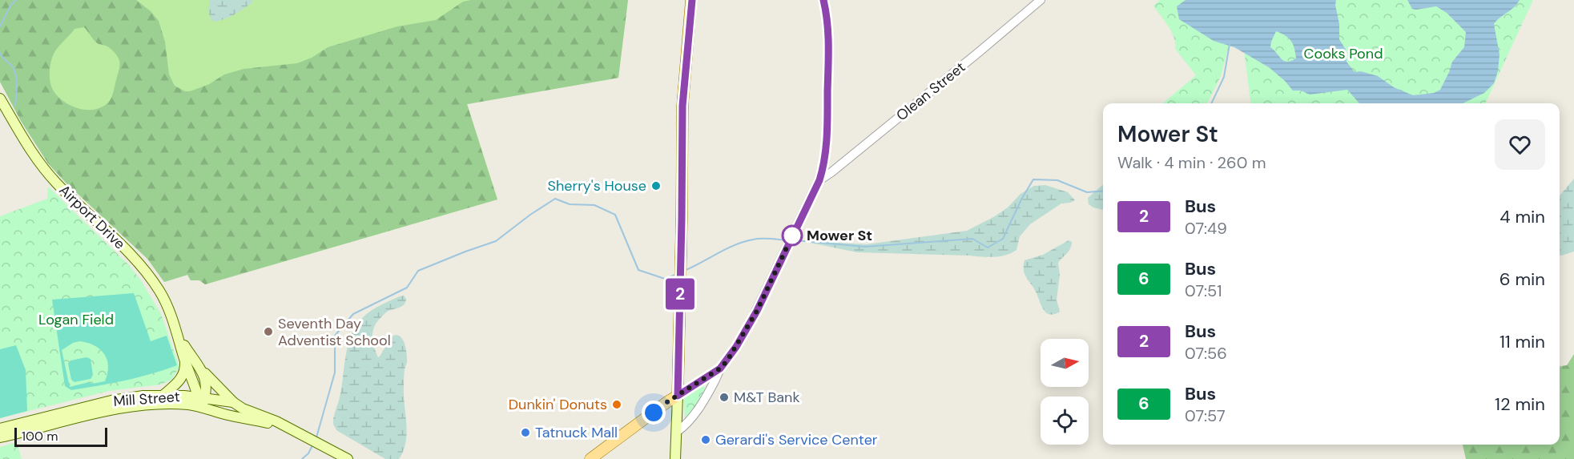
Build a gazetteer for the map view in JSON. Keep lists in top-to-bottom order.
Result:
{
  "streets": {
    "main road": ["Airport Drive", "Mill Street"],
    "street": ["Olean Street"]
  },
  "crossings": [
    ["Airport Drive", "Mill Street"]
  ],
  "parks": ["Cooks Pond", "Logan Field"],
  "places": [
    "Sherry's House",
    "Mower St",
    "Seventh Day Adventist School",
    "M&T Bank",
    "Dunkin' Donuts",
    "Tatnuck Mall",
    "Gerardi's Service Center"
  ],
  "lines": ["bus line 2"],
  "scale_bar": "100 m",
  "north": "right",
  "page": {
    "on_map": "2",
    "heading": ["Mower St", "Walk · 4 min · 260 m"],
    "list": [
      {
        "mark": "2",
        "name": "Bus",
        "note": "07:49",
        "value": "4 min"
      },
      {
        "mark": "6",
        "name": "Bus",
        "note": "07:51",
        "value": "6 min"
      },
      {
        "mark": "2",
        "name": "Bus",
        "note": "07:56",
        "value": "11 min"
      },
      {
        "mark": "6",
        "name": "Bus",
        "note": "07:57",
        "value": "12 min"
      }
    ],
    "scale": "100 m"
  }
}
